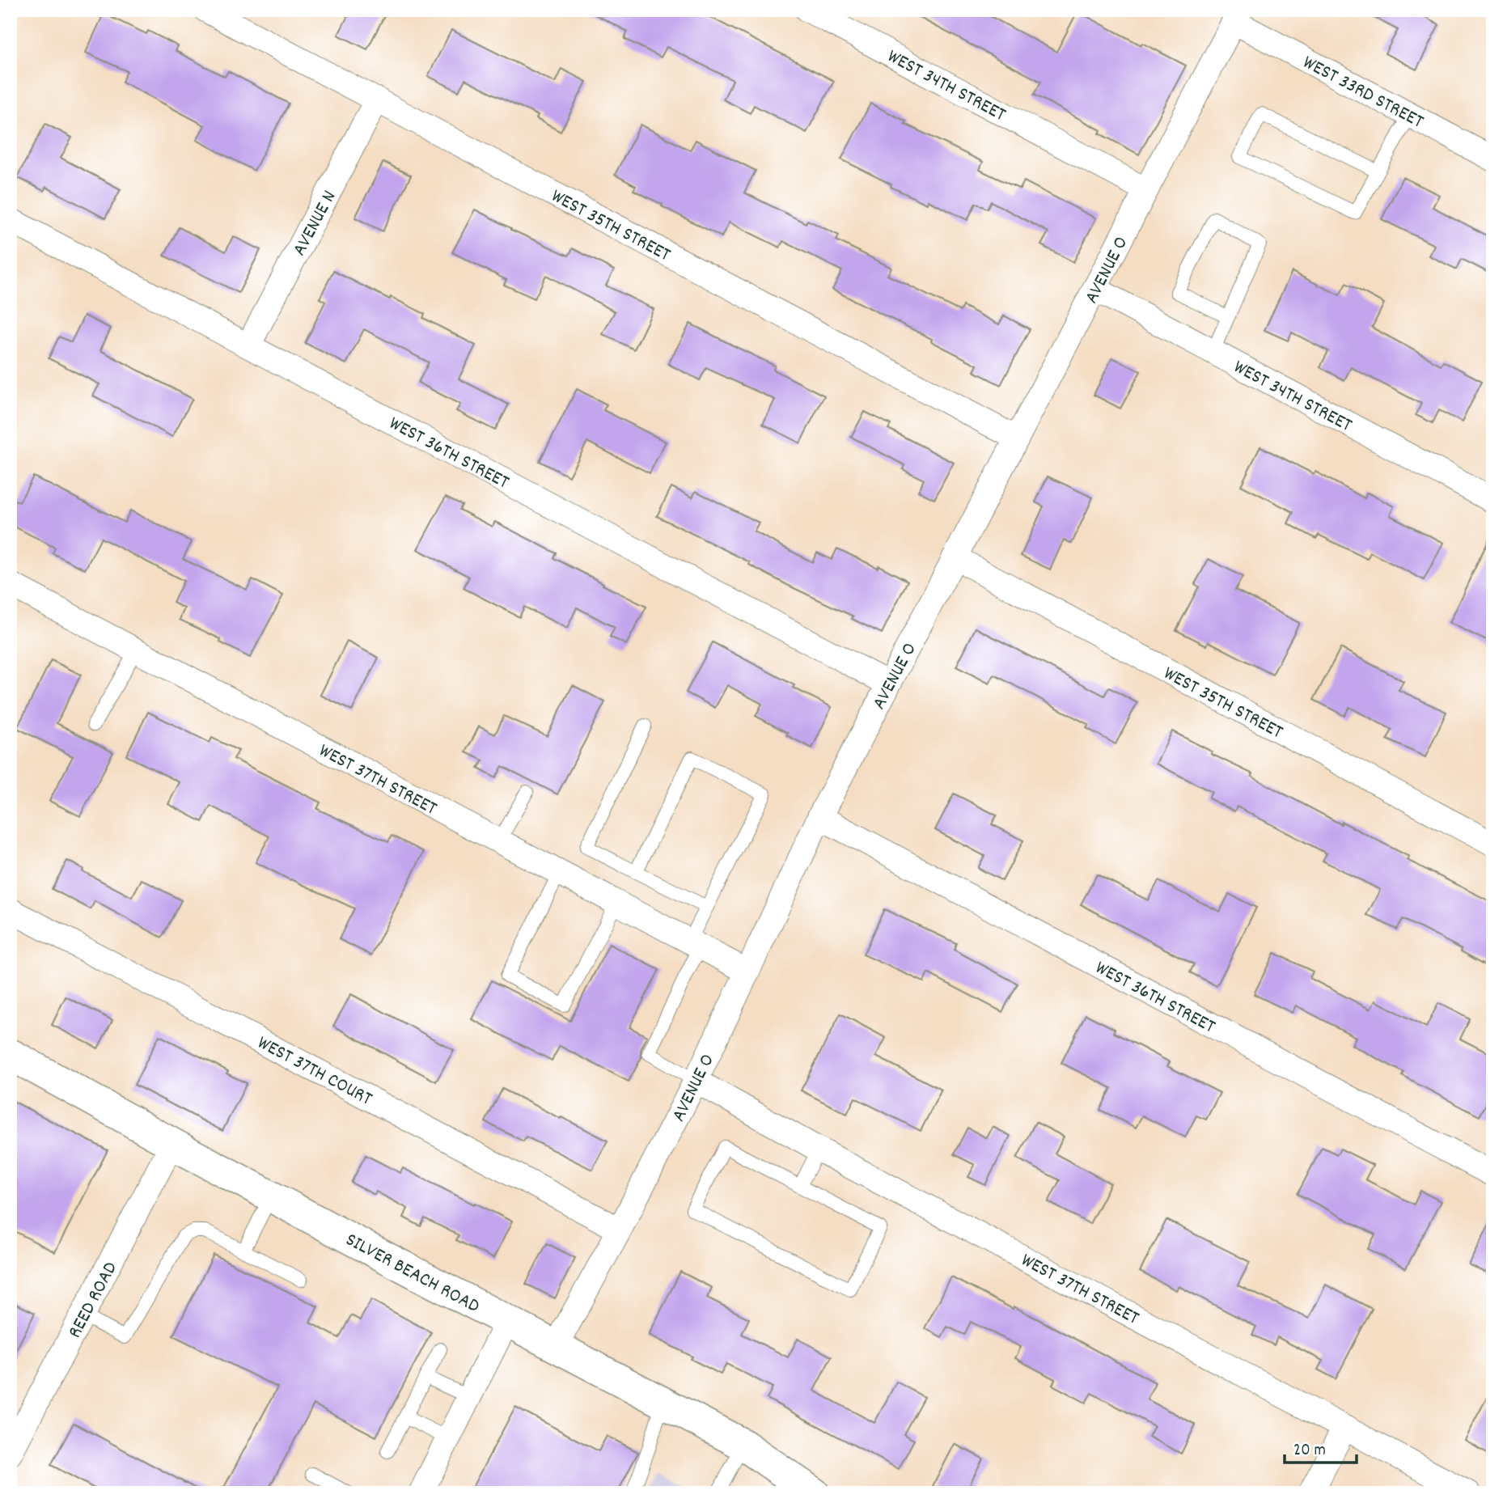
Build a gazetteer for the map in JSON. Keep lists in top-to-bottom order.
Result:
{
  "streets": {
    "street": [
      "WEST 34TH STREET",
      "WEST 33RD STREET",
      "AVENUE N",
      "WEST 35TH STREET",
      "AVENUE O",
      "WEST 36TH STREET",
      "WEST 37TH STREET",
      "WEST 37TH COURT",
      "SILVER BEACH ROAD",
      "REED ROAD"
    ]
  },
  "crossings": [
    ["WEST 34TH STREET", "AVENUE O"],
    ["WEST 33RD STREET", "AVENUE O"],
    ["AVENUE N", "WEST 35TH STREET"],
    ["AVENUE N", "WEST 36TH STREET"],
    ["WEST 35TH STREET", "AVENUE O"],
    ["AVENUE O", "WEST 36TH STREET"],
    ["AVENUE O", "WEST 37TH STREET"],
    ["AVENUE O", "WEST 37TH COURT"],
    ["AVENUE O", "SILVER BEACH ROAD"],
    ["SILVER BEACH ROAD", "REED ROAD"]
  ],
  "scale_bar": "20 m"
}
